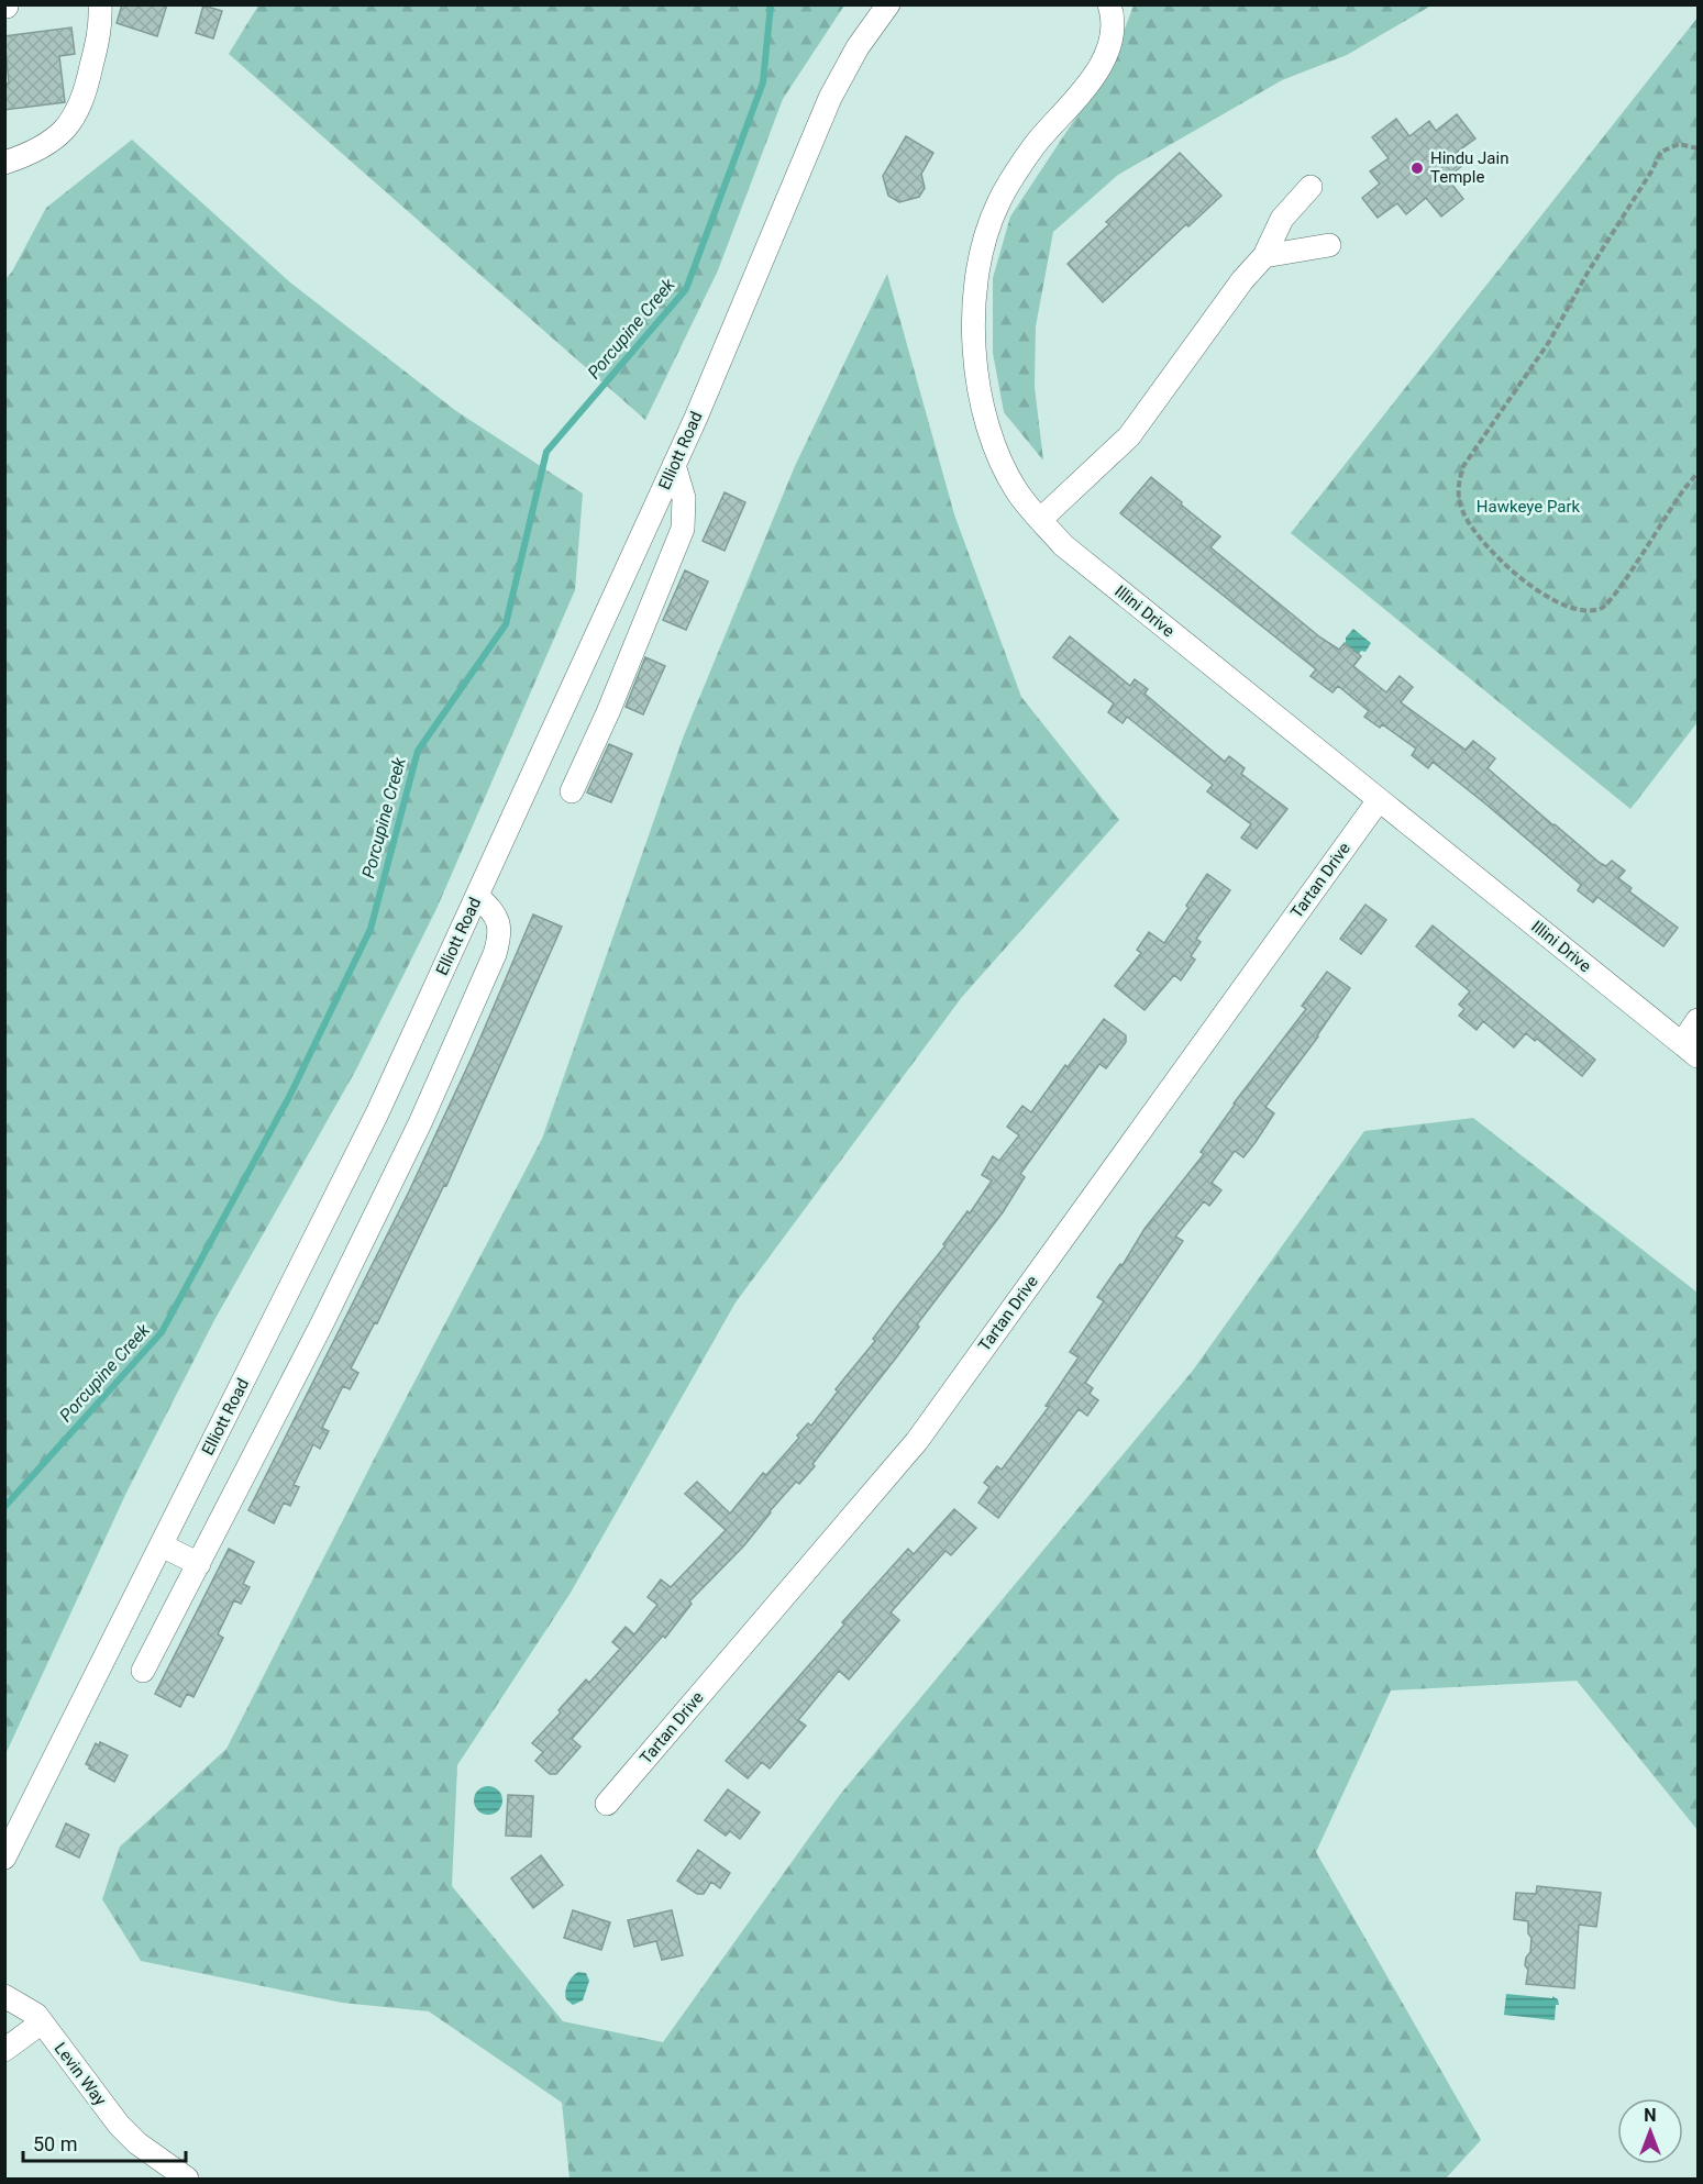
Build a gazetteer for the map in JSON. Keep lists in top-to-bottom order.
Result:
{
  "streets": {
    "street": [
      "Elliott Road",
      "Illini Drive",
      "Tartan Drive",
      "Levin Way"
    ]
  },
  "crossings": [
    ["Illini Drive", "Tartan Drive"]
  ],
  "water": ["Porcupine Creek"],
  "parks": ["Hawkeye Park"],
  "places": ["Hindu Jain Temple"],
  "scale_bar": "50 m",
  "north": "top"
}
